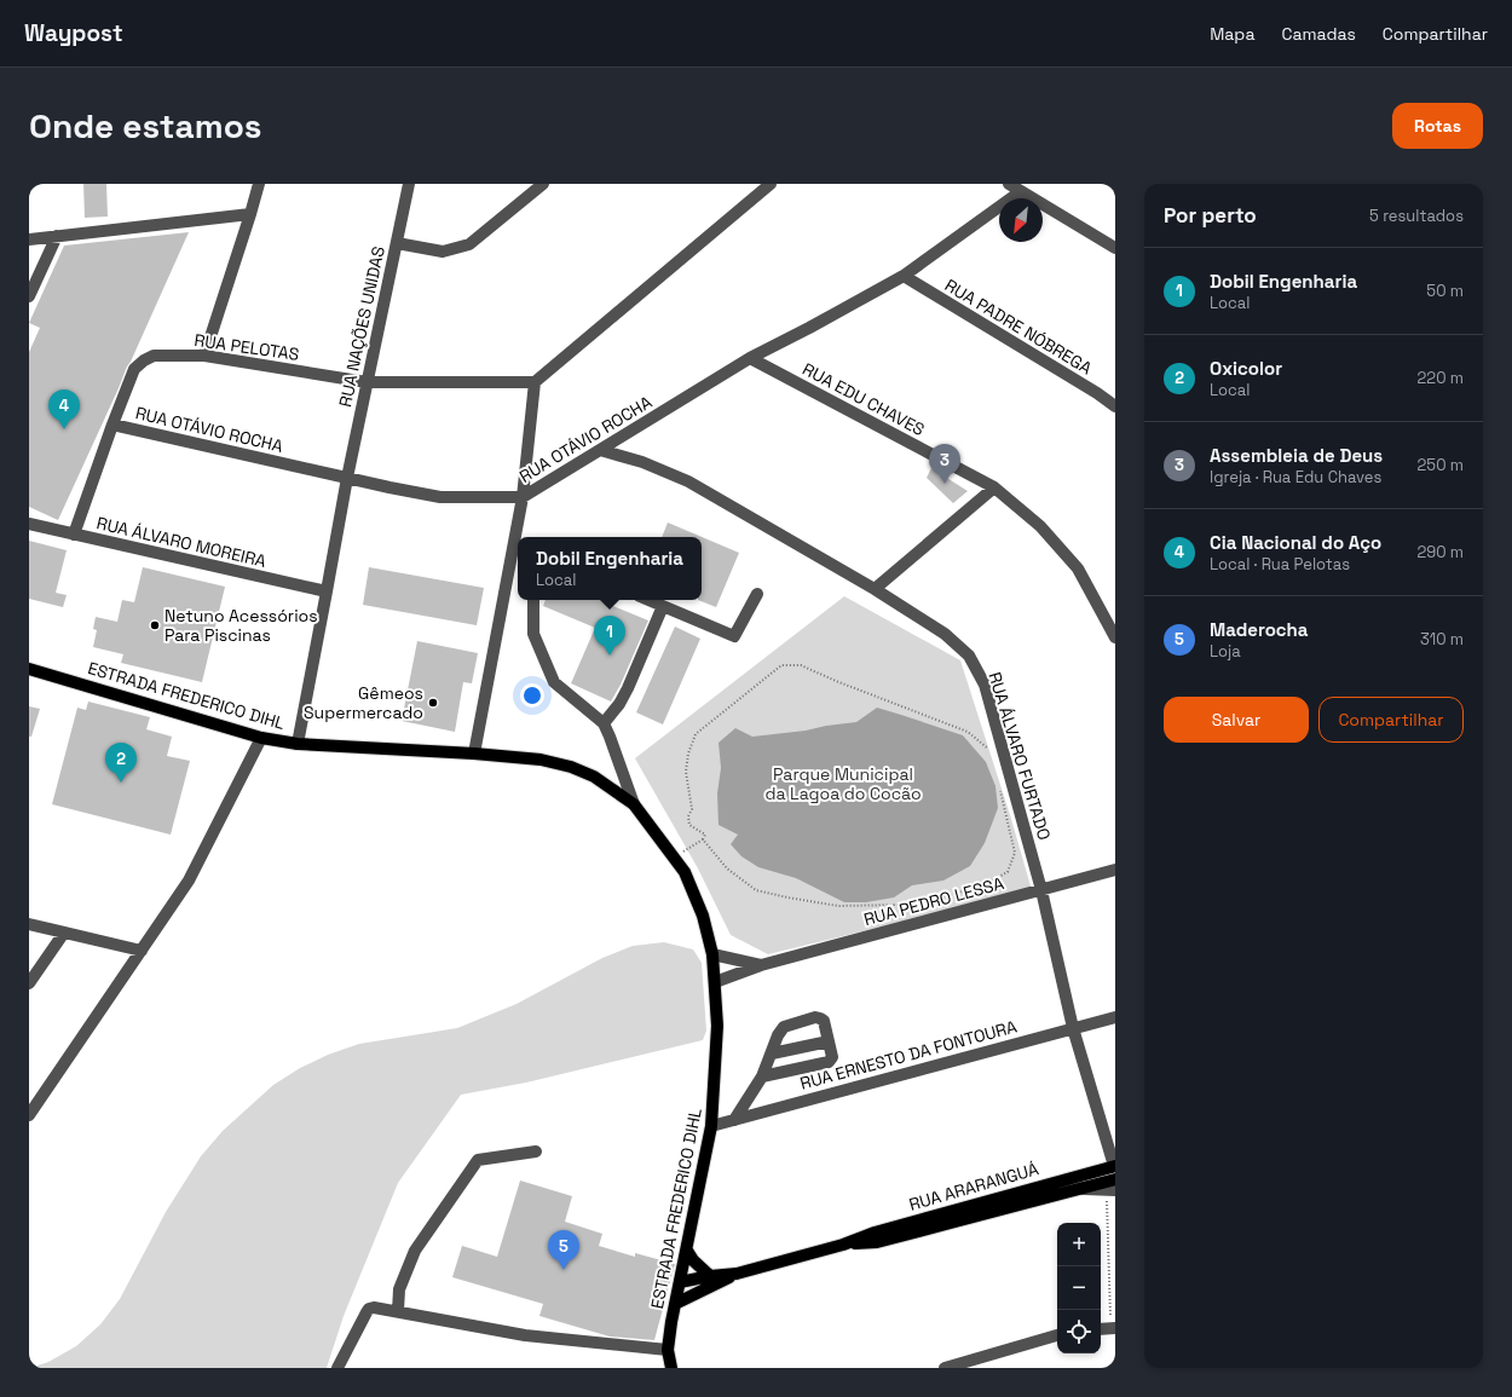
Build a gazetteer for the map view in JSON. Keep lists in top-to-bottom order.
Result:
{
  "streets": {
    "main road": ["ESTRADA FREDERICO DIHL", "RUA ARARANGUÁ"],
    "street": [
      "RUA NAÇÕES UNIDAS",
      "RUA PADRE NÓBREGA",
      "RUA PELOTAS",
      "RUA EDU CHAVES",
      "RUA OTÁVIO ROCHA",
      "RUA ÁLVARO MOREIRA",
      "RUA ÁLVARO FURTADO",
      "RUA PEDRO LESSA",
      "RUA ERNESTO DA FONTOURA"
    ]
  },
  "crossings": [
    ["RUA NAÇÕES UNIDAS", "RUA PELOTAS"],
    ["RUA NAÇÕES UNIDAS", "RUA OTÁVIO ROCHA"],
    ["RUA NAÇÕES UNIDAS", "RUA ÁLVARO MOREIRA"],
    ["RUA NAÇÕES UNIDAS", "ESTRADA FREDERICO DIHL"],
    ["RUA PADRE NÓBREGA", "RUA OTÁVIO ROCHA"],
    ["RUA PELOTAS", "RUA OTÁVIO ROCHA"],
    ["RUA PELOTAS", "RUA ÁLVARO MOREIRA"],
    ["RUA EDU CHAVES", "RUA OTÁVIO ROCHA"],
    ["RUA OTÁVIO ROCHA", "RUA ÁLVARO FURTADO"],
    ["ESTRADA FREDERICO DIHL", "RUA PEDRO LESSA"],
    ["ESTRADA FREDERICO DIHL", "RUA ERNESTO DA FONTOURA"],
    ["ESTRADA FREDERICO DIHL", "RUA ARARANGUÁ"],
    ["RUA ÁLVARO FURTADO", "RUA PEDRO LESSA"],
    ["RUA ÁLVARO FURTADO", "RUA ERNESTO DA FONTOURA"],
    ["RUA ÁLVARO FURTADO", "RUA ARARANGUÁ"]
  ],
  "parks": ["Parque Municipal da Lagoa do Cocão"],
  "places": ["Netuno Acessórios Para Piscinas", "Gêmeos Supermercado"],
  "north": "bottom left",
  "page": {
    "header": "Waypost",
    "nav": ["Mapa", "Camadas", "Compartilhar"],
    "buttons": [
      "Rotas",
      ["Salvar", "Compartilhar"]
    ],
    "title": "Onde estamos",
    "heading": ["Por perto", "5 resultados"],
    "list": [
      {
        "mark": "1",
        "name": "Dobil Engenharia",
        "note": "Local",
        "value": "50 m"
      },
      {
        "mark": "2",
        "name": "Oxicolor",
        "note": "Local",
        "value": "220 m"
      },
      {
        "mark": "3",
        "name": "Assembleia de Deus",
        "note": "Igreja · Rua Edu Chaves",
        "value": "250 m"
      },
      {
        "mark": "4",
        "name": "Cia Nacional do Aço",
        "note": "Local · Rua Pelotas",
        "value": "290 m"
      },
      {
        "mark": "5",
        "name": "Maderocha",
        "note": "Loja",
        "value": "310 m"
      }
    ],
    "pins": [
      "4",
      "3",
      "1",
      "2",
      "5"
    ],
    "popup": ["Dobil Engenharia", "Local"],
    "map_buttons": ["+", "−"]
  }
}
